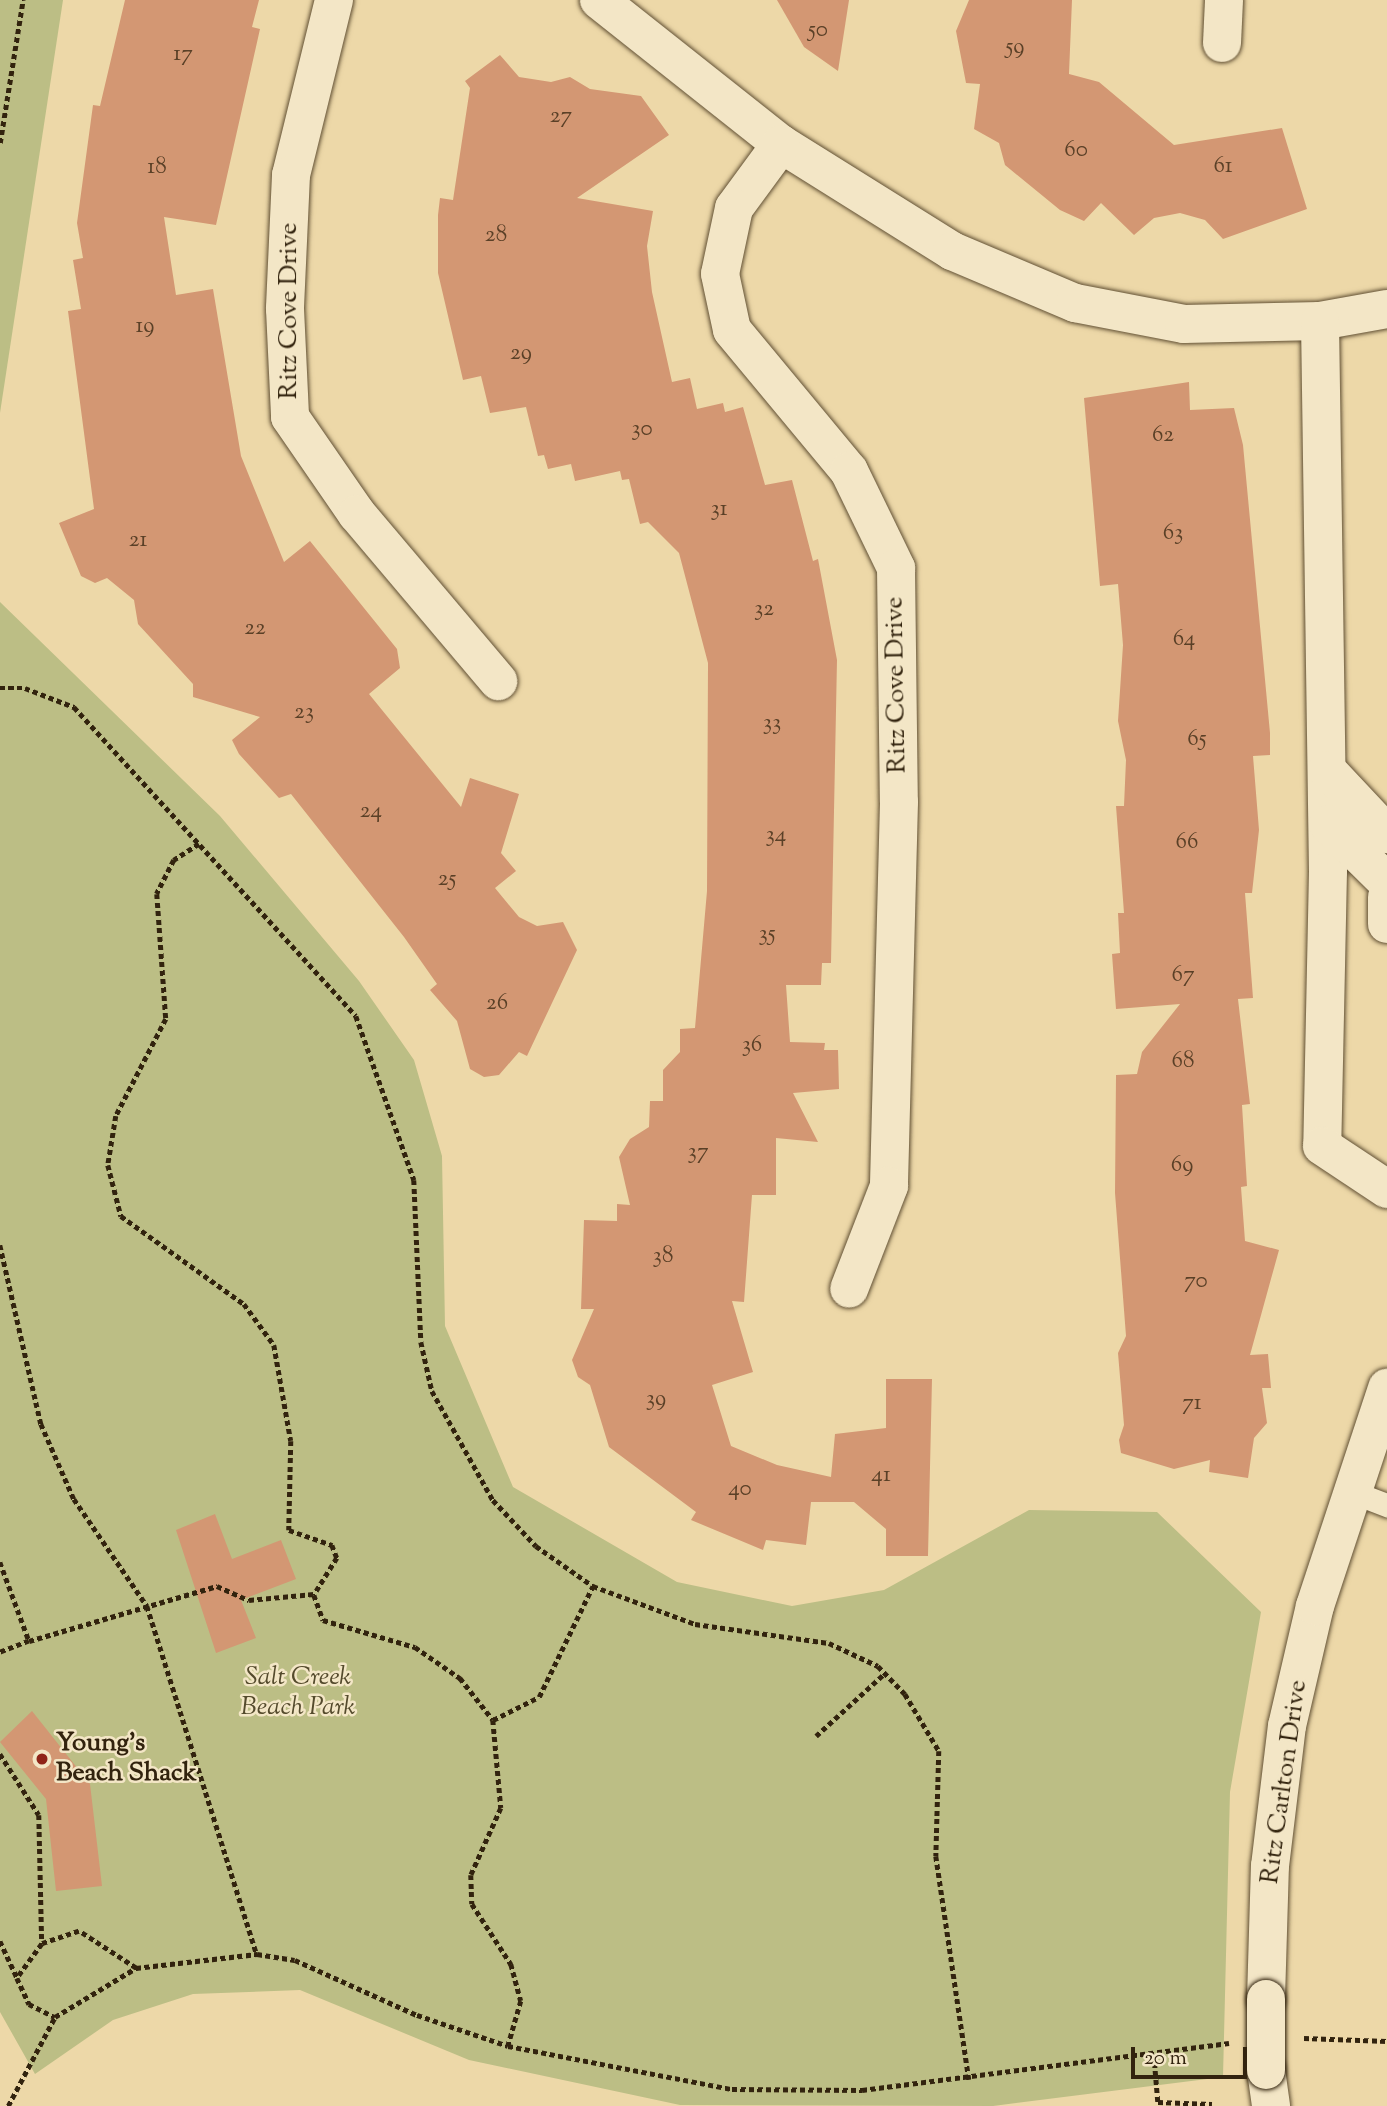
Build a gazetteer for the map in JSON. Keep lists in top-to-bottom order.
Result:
{
  "streets": {
    "street": ["Ritz Cove Drive", "Ritz Carlton Drive"]
  },
  "parks": ["Salt Creek Beach Park"],
  "places": ["Young's Beach Shack"],
  "house_numbers": [
    "50",
    "59",
    "17",
    "27",
    "60",
    "61",
    "18",
    "28",
    "19",
    "29",
    "30",
    "62",
    "31",
    "63",
    "21",
    "32",
    "22",
    "64",
    "23",
    "33",
    "65",
    "24",
    "34",
    "66",
    "25",
    "35",
    "67",
    "26",
    "36",
    "68",
    "37",
    "69",
    "38",
    "70",
    "39",
    "71",
    "41",
    "40"
  ],
  "scale_bar": "20 m"
}
